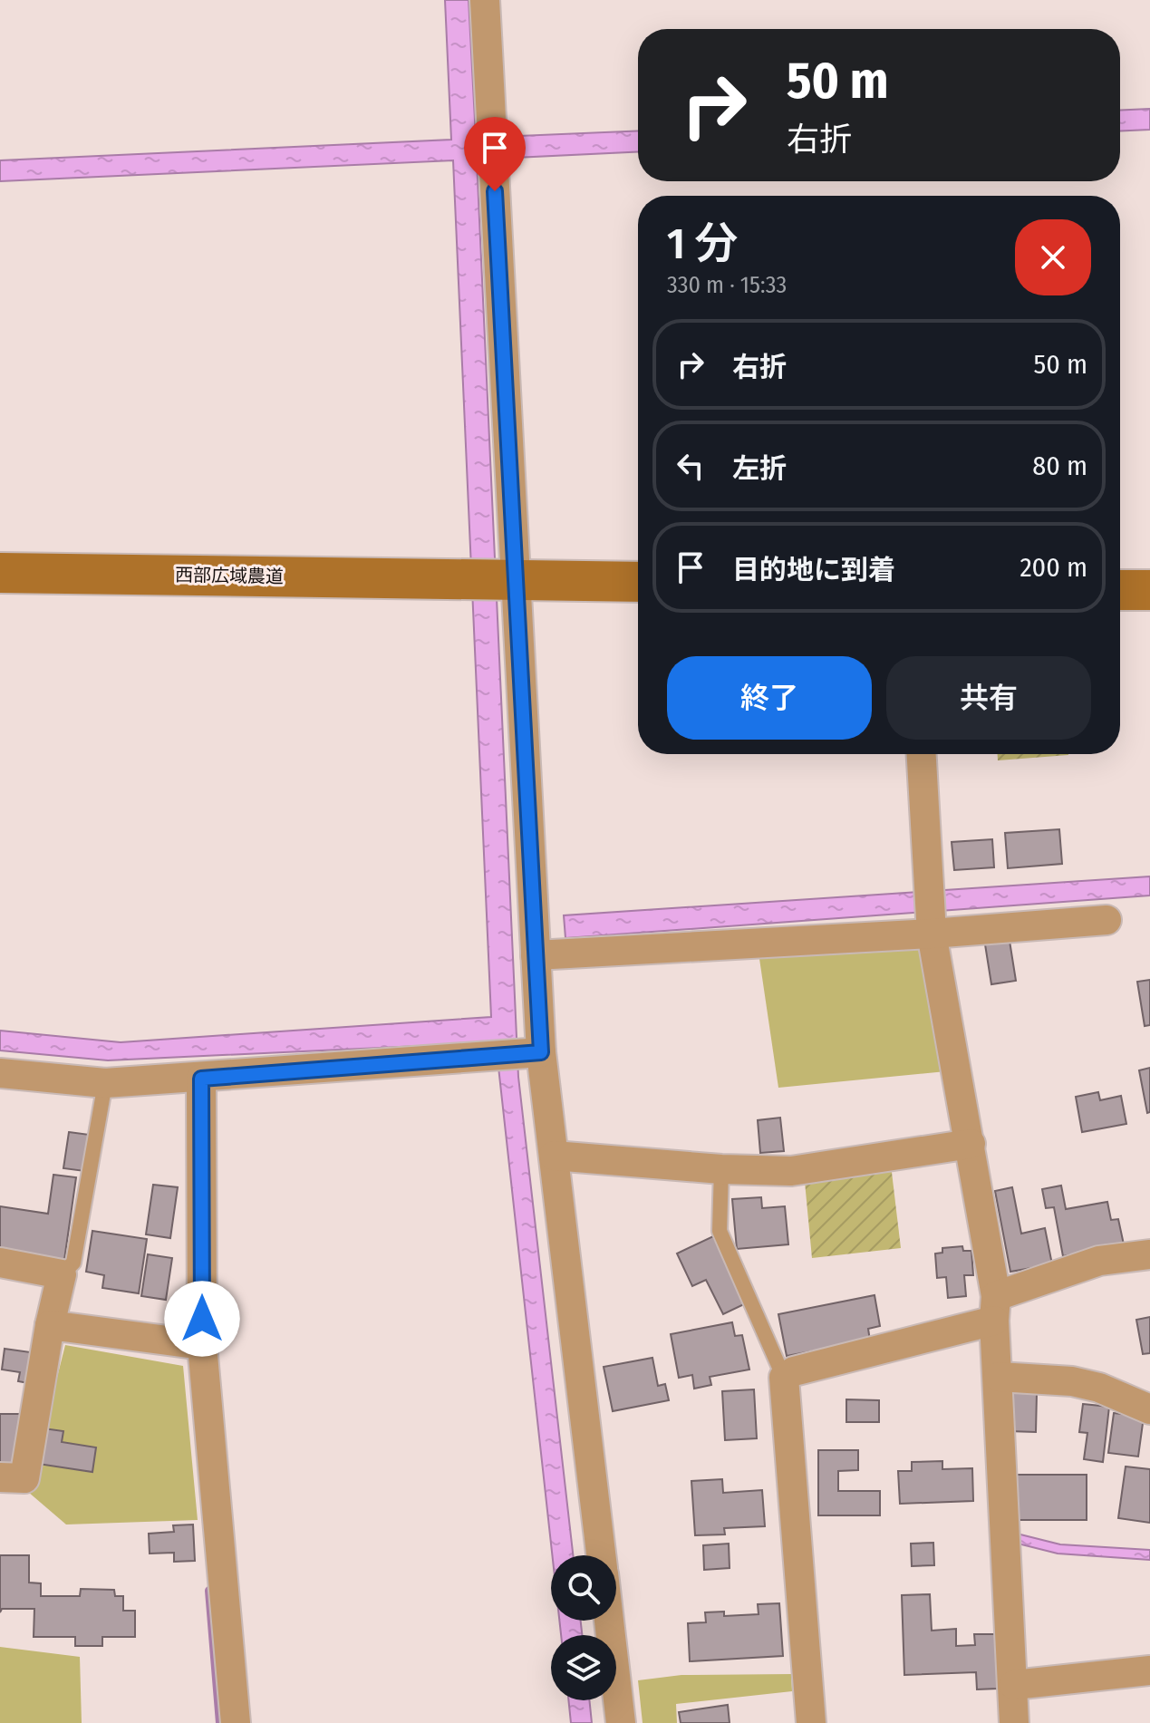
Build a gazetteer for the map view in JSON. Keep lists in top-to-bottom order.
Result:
{
  "streets": {
    "street": ["西部広域農道"]
  },
  "page": {
    "turn": ["50 m", "右折"],
    "heading": ["1 分", "330 m · 15:33"],
    "list": [
      {
        "name": "右折",
        "value": "50 m"
      },
      {
        "name": "左折",
        "value": "80 m"
      },
      {
        "name": "目的地に到着",
        "value": "200 m"
      }
    ],
    "buttons": ["終了", "共有"]
  }
}
